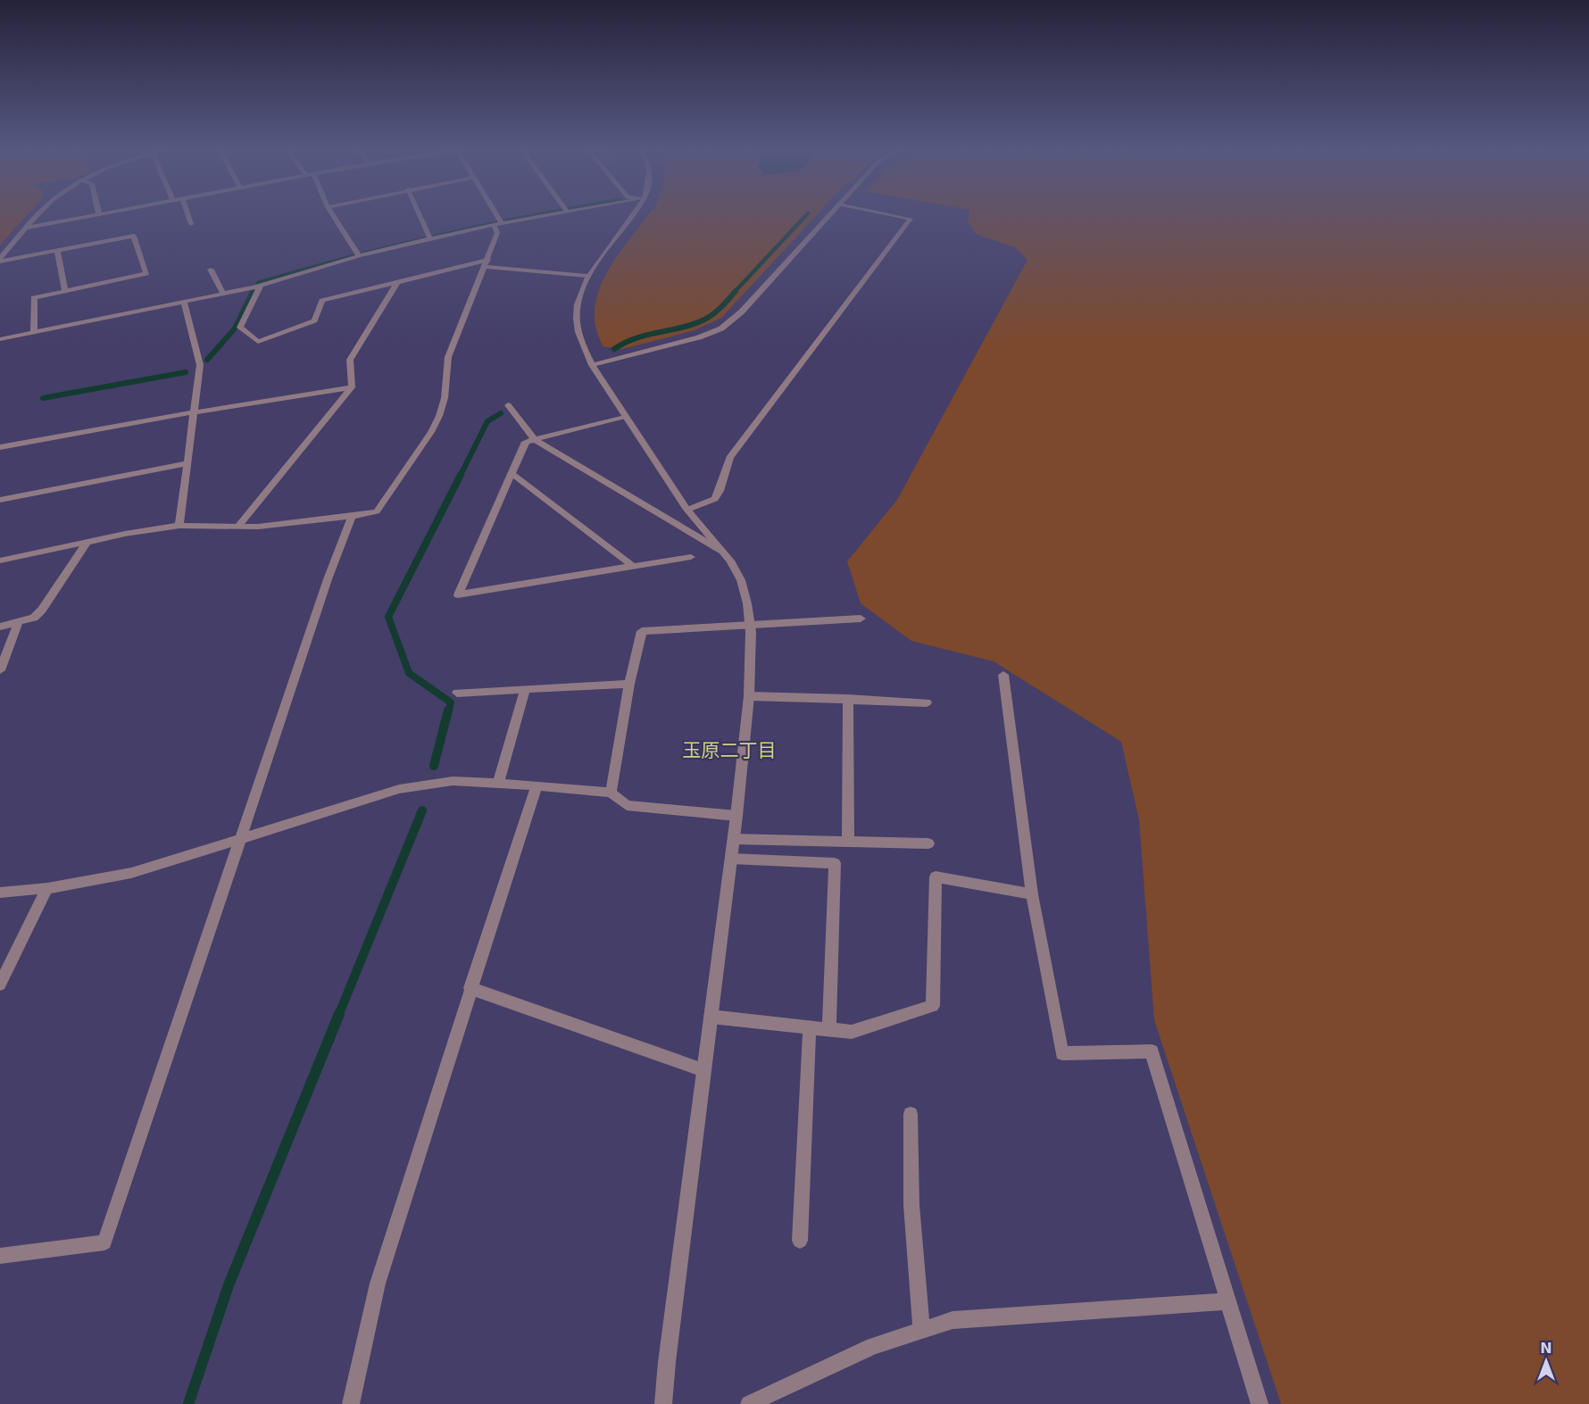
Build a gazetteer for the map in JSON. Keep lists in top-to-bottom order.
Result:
{
  "districts": ["玉原二丁目"],
  "north": "top"
}
